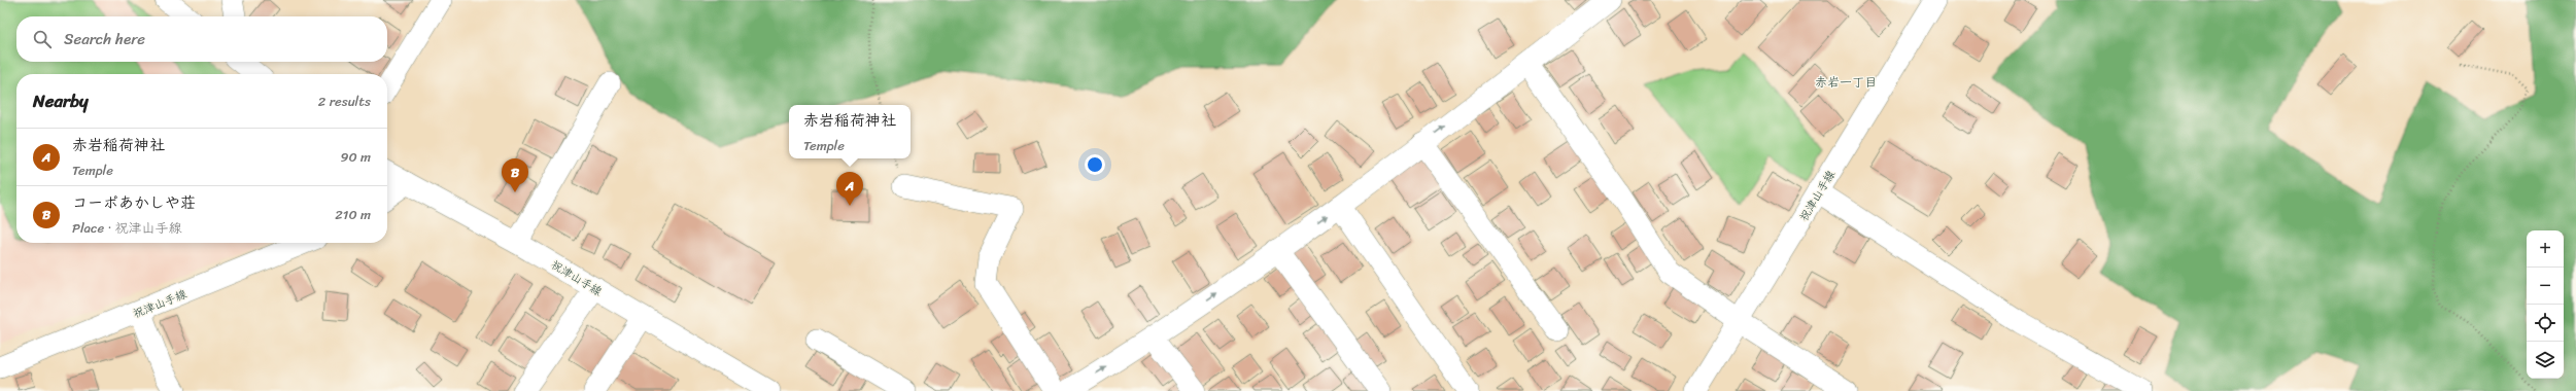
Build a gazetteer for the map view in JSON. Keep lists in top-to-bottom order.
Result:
{
  "streets": {
    "street": ["祝津山手線"]
  },
  "districts": ["赤岩一丁目"],
  "page": {
    "search": "Search here",
    "heading": ["Nearby", "2 results"],
    "popup": ["赤岩稲荷神社", "Temple"],
    "list": [
      {
        "mark": "A",
        "name": "赤岩稲荷神社",
        "note": "Temple",
        "value": "90 m"
      },
      {
        "mark": "B",
        "name": "コーポあかしや荘",
        "note": "Place · 祝津山手線",
        "value": "210 m"
      }
    ],
    "pins": ["B", "A"],
    "map_buttons": ["+", "−"]
  }
}
